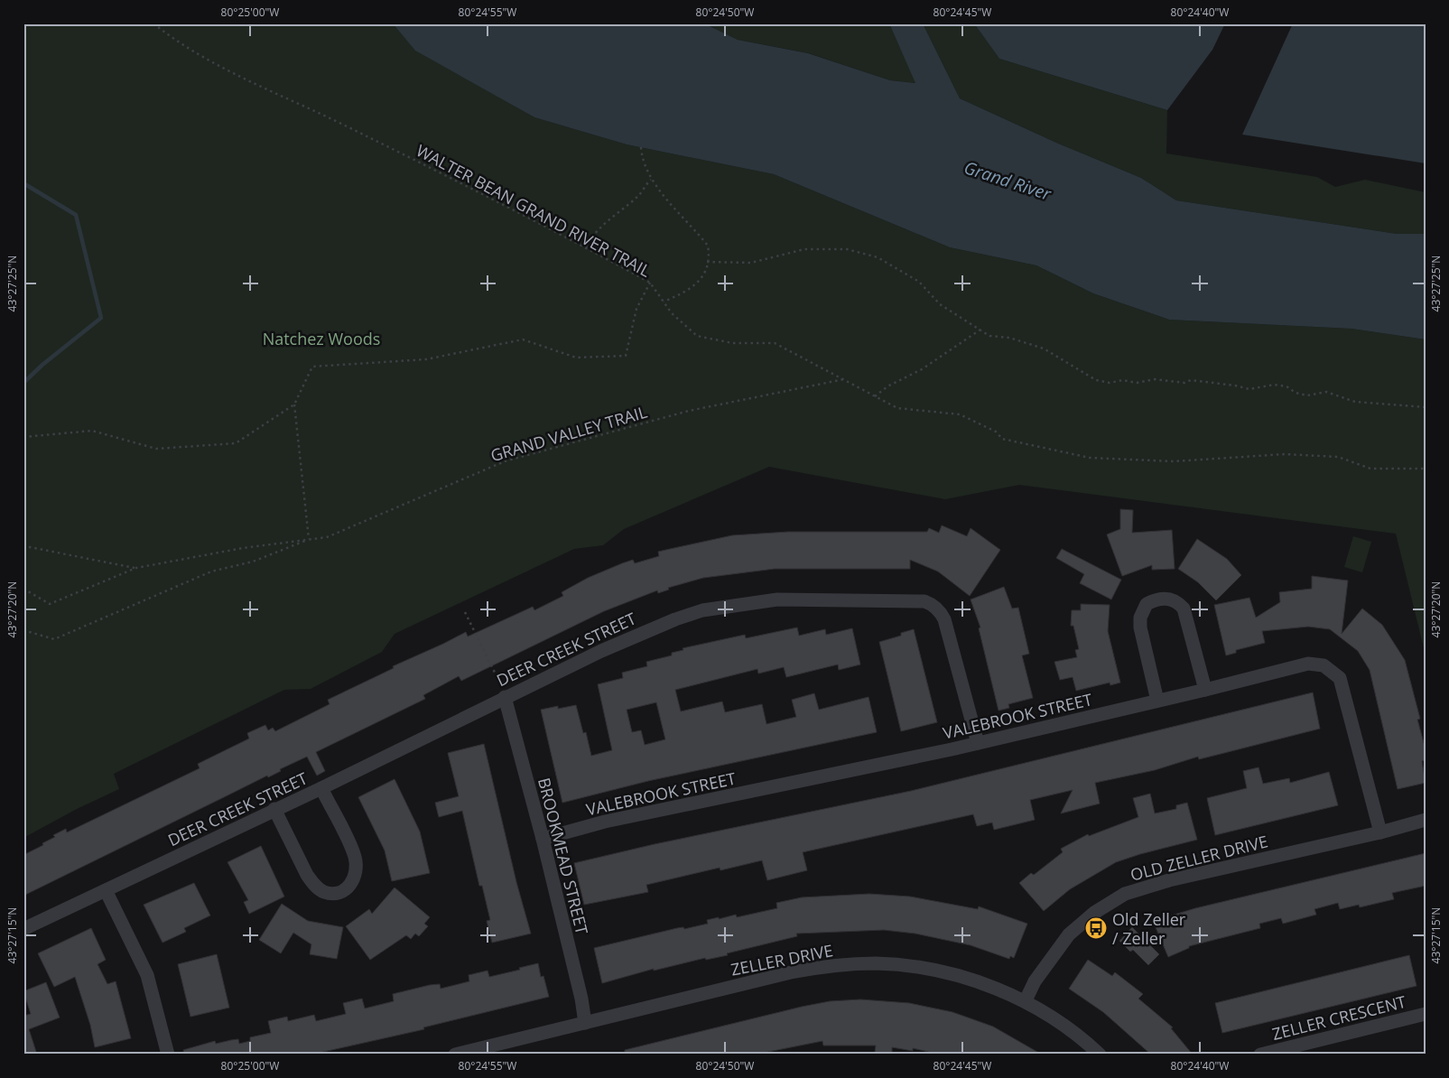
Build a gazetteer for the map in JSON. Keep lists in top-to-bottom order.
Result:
{
  "streets": {
    "street": [
      "DEER CREEK STREET",
      "VALEBROOK STREET",
      "BROOKMEAD STREET",
      "OLD ZELLER DRIVE",
      "ZELLER DRIVE",
      "ZELLER CRESCENT"
    ],
    "path": ["WALTER BEAN GRAND RIVER TRAIL", "GRAND VALLEY TRAIL"]
  },
  "crossings": [
    ["WALTER BEAN GRAND RIVER TRAIL", "GRAND VALLEY TRAIL"],
    ["DEER CREEK STREET", "VALEBROOK STREET"],
    ["DEER CREEK STREET", "BROOKMEAD STREET"],
    ["VALEBROOK STREET", "BROOKMEAD STREET"],
    ["VALEBROOK STREET", "OLD ZELLER DRIVE"],
    ["BROOKMEAD STREET", "ZELLER DRIVE"],
    ["OLD ZELLER DRIVE", "ZELLER DRIVE"]
  ],
  "water": ["Grand River"],
  "parks": ["Natchez Woods"],
  "places": {
    "bus stop": ["Old Zeller / Zeller"]
  },
  "coordinates": [
    "80°25'00\"W",
    "80°24'55\"W",
    "80°24'50\"W",
    "80°24'45\"W",
    "80°24'40\"W",
    "43°27'25\"N",
    "43°27'20\"N",
    "43°27'15\"N"
  ]
}
